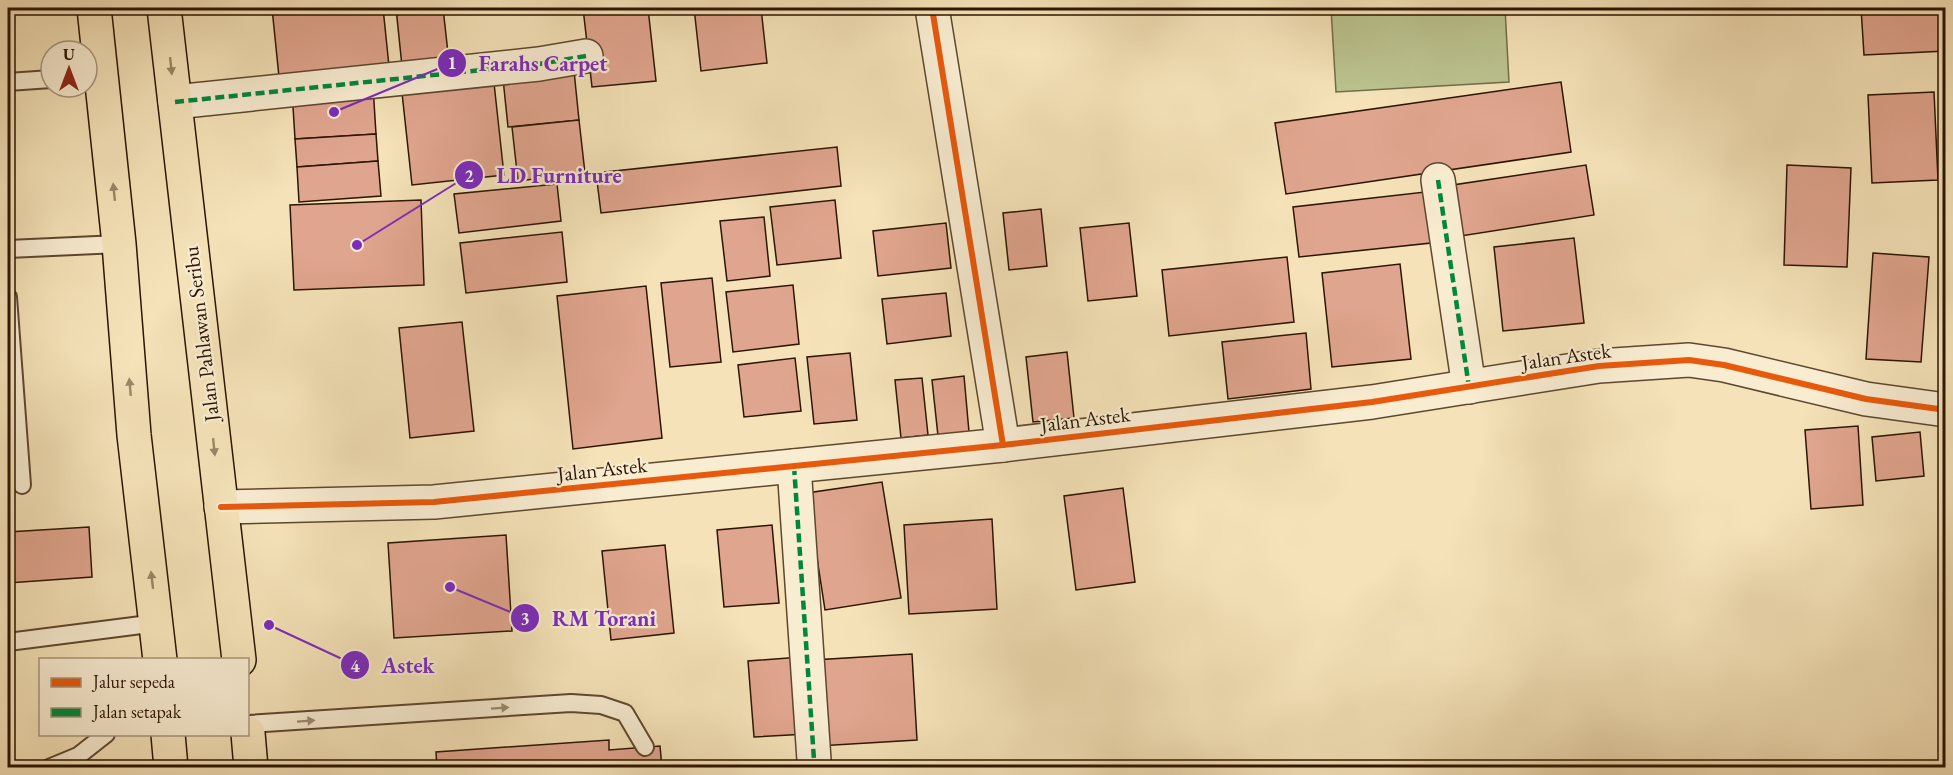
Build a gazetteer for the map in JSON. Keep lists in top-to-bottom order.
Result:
{
  "streets": {
    "main road": ["Jalan Pahlawan Seribu"],
    "street": ["Jalan Astek"]
  },
  "crossings": [
    ["Jalan Pahlawan Seribu", "Jalan Astek"]
  ],
  "places": [
    "Farahs Carpet",
    "LD Furniture",
    "RM Torani",
    "Astek"
  ],
  "legend": ["Jalur sepeda", "Jalan setapak"],
  "north": "top"
}
